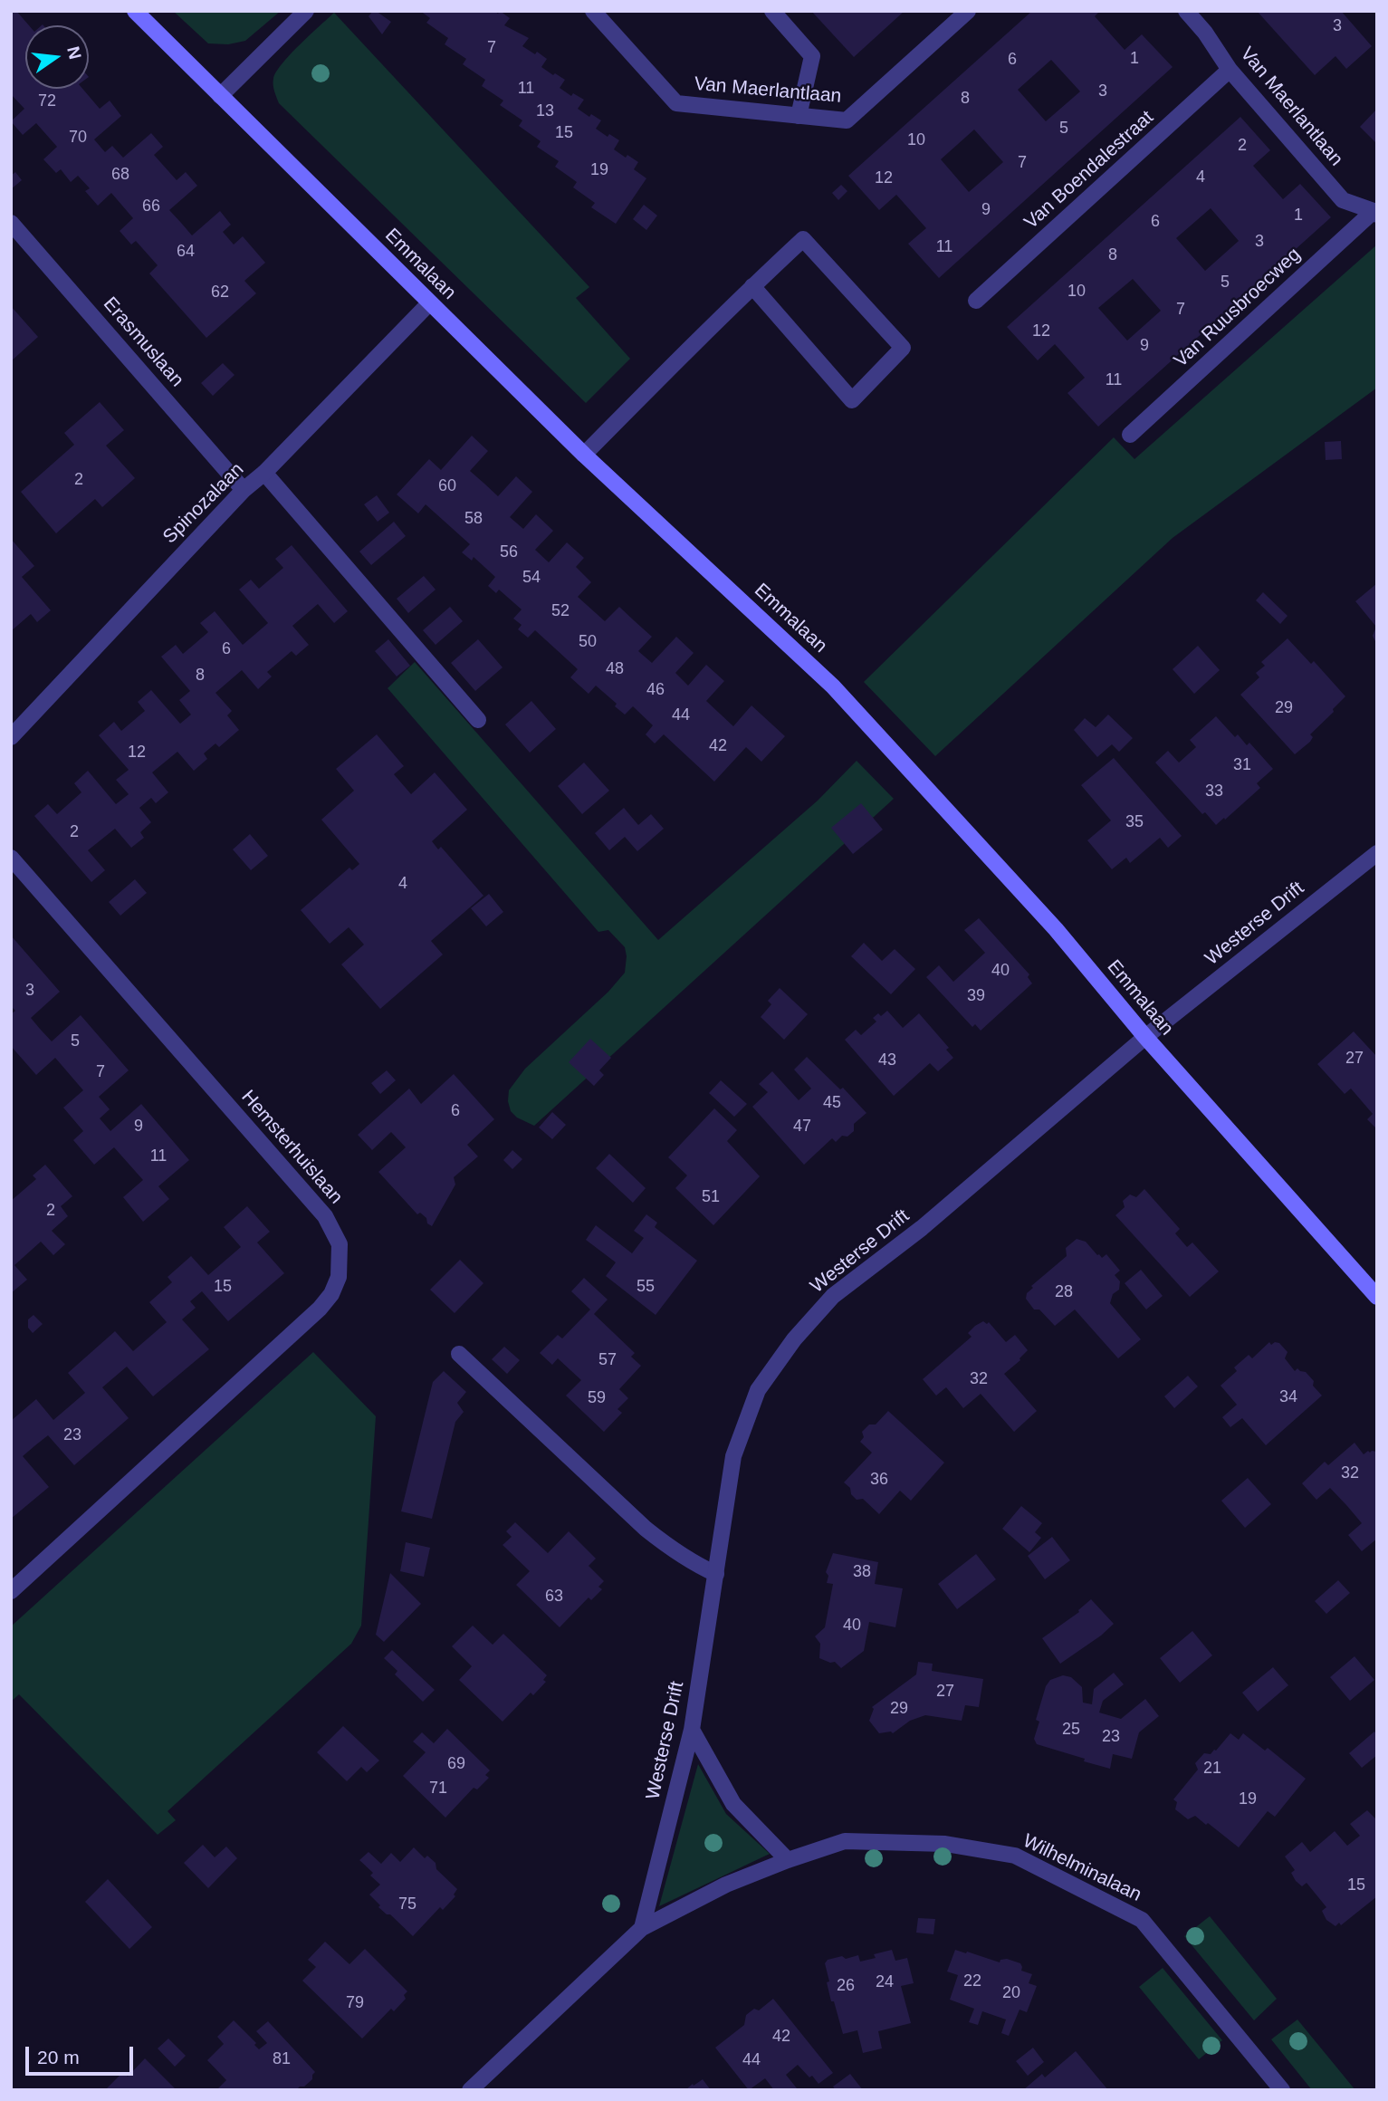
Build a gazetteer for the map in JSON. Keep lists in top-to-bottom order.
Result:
{
  "streets": {
    "main road": ["Emmalaan"],
    "street": [
      "Van Maerlantlaan",
      "Van Boendalestraat",
      "Van Ruusbroecweg",
      "Erasmuslaan",
      "Spinozalaan",
      "Westerse Drift",
      "Hemsterhuislaan",
      "Wilhelminalaan"
    ]
  },
  "crossings": [
    ["Van Maerlantlaan", "Van Boendalestraat"],
    ["Van Maerlantlaan", "Van Ruusbroecweg"],
    ["Emmalaan", "Spinozalaan"],
    ["Emmalaan", "Westerse Drift"],
    ["Erasmuslaan", "Spinozalaan"],
    ["Westerse Drift", "Wilhelminalaan"]
  ],
  "house_numbers": [
    "3",
    "7",
    "1",
    "6",
    "11",
    "3",
    "8",
    "72",
    "13",
    "5",
    "15",
    "70",
    "10",
    "2",
    "7",
    "19",
    "68",
    "4",
    "12",
    "66",
    "9",
    "1",
    "6",
    "3",
    "11",
    "64",
    "8",
    "5",
    "10",
    "62",
    "7",
    "12",
    "9",
    "11",
    "2",
    "60",
    "58",
    "56",
    "54",
    "52",
    "50",
    "6",
    "48",
    "8",
    "46",
    "29",
    "44",
    "42",
    "12",
    "31",
    "33",
    "35",
    "2",
    "4",
    "40",
    "3",
    "39",
    "5",
    "27",
    "43",
    "7",
    "45",
    "6",
    "9",
    "47",
    "11",
    "51",
    "2",
    "15",
    "55",
    "28",
    "57",
    "32",
    "34",
    "59",
    "23",
    "32",
    "36",
    "38",
    "63",
    "40",
    "27",
    "29",
    "25",
    "23",
    "69",
    "21",
    "71",
    "19",
    "15",
    "75",
    "22",
    "24",
    "26",
    "20",
    "79",
    "42",
    "81",
    "44"
  ],
  "scale_bar": "20 m",
  "north": "right"
}
